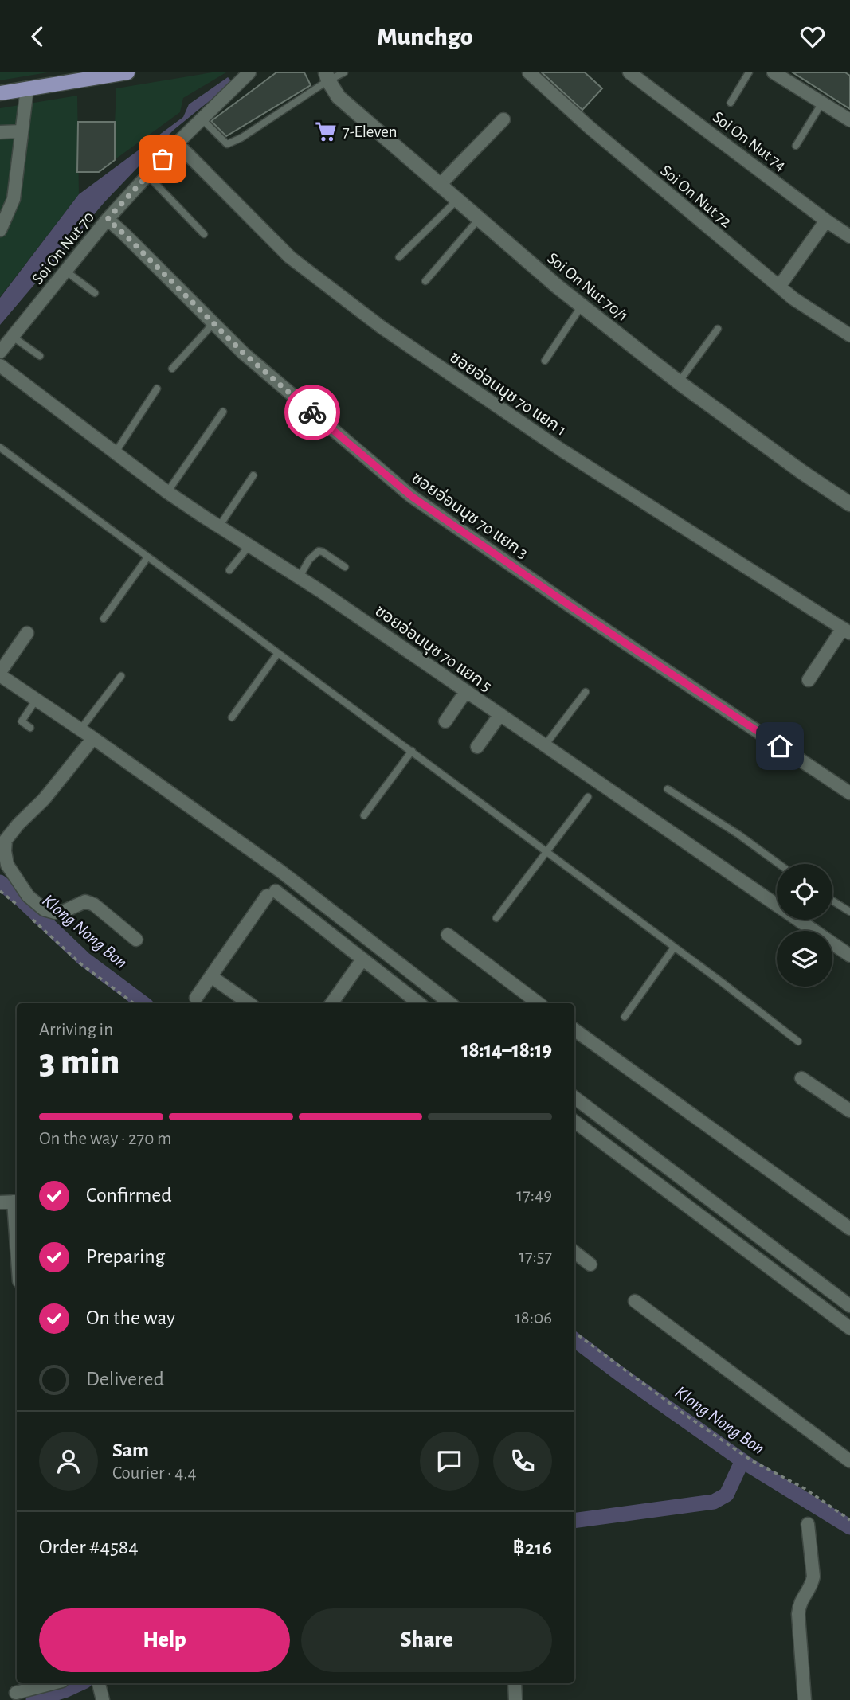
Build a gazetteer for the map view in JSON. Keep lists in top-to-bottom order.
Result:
{
  "streets": {
    "street": [
      "Soi On Nut 74",
      "Soi On Nut 72",
      "Soi On Nut 70",
      "Soi On Nut 70/1",
      "ซอยอ่อนนุช 70 แยก 1",
      "ซอยอ่อนนุช 70 แยก 3",
      "ซอยอ่อนนุช 70 แยก 5"
    ]
  },
  "crossings": [
    ["Soi On Nut 70", "ซอยอ่อนนุช 70 แยก 1"],
    ["Soi On Nut 70", "ซอยอ่อนนุช 70 แยก 3"]
  ],
  "water": ["Klong Nong Bon"],
  "places": {
    "supermarket": ["7-Eleven"]
  },
  "page": {
    "header": "Munchgo",
    "heading": ["3 min", "Arriving in", "18:14–18:19"],
    "panel": [
      "Sam",
      "Courier · 4.4",
      "Order #4584",
      "฿216"
    ],
    "bar": "On the way · 270 m",
    "list": [
      ["Confirmed", "17:49"],
      ["Preparing", "17:57"],
      ["On the way", "18:06"],
      "Delivered"
    ],
    "buttons": ["Help", "Share"]
  }
}
